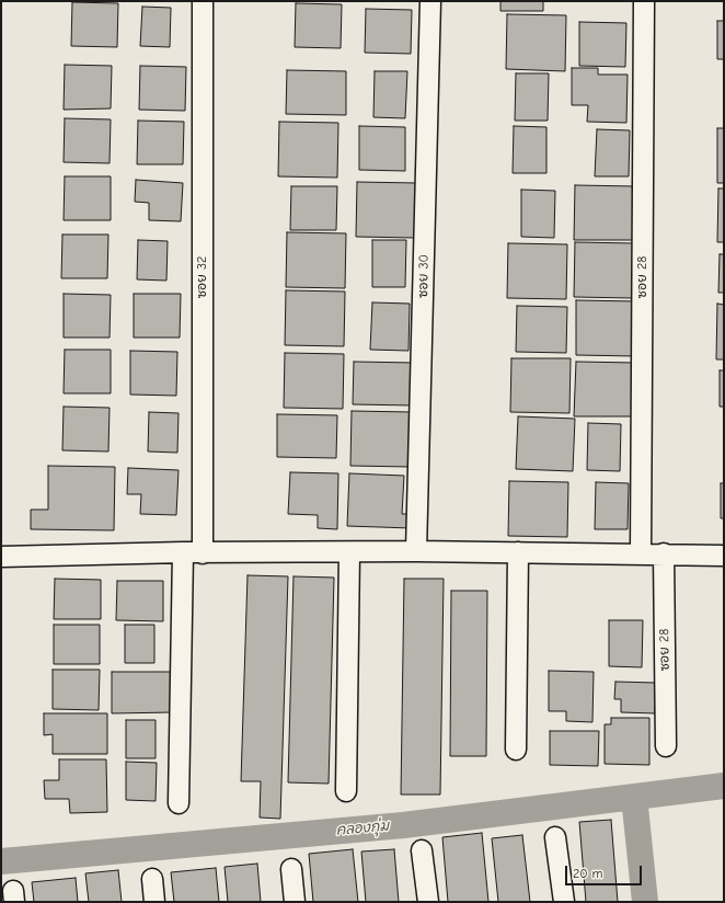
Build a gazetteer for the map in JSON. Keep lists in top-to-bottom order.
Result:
{
  "streets": {
    "street": ["ซอย 30", "ซอย 32", "ซอย 28"]
  },
  "water": ["คลองกุ่ม"],
  "scale_bar": "20 m"
}
